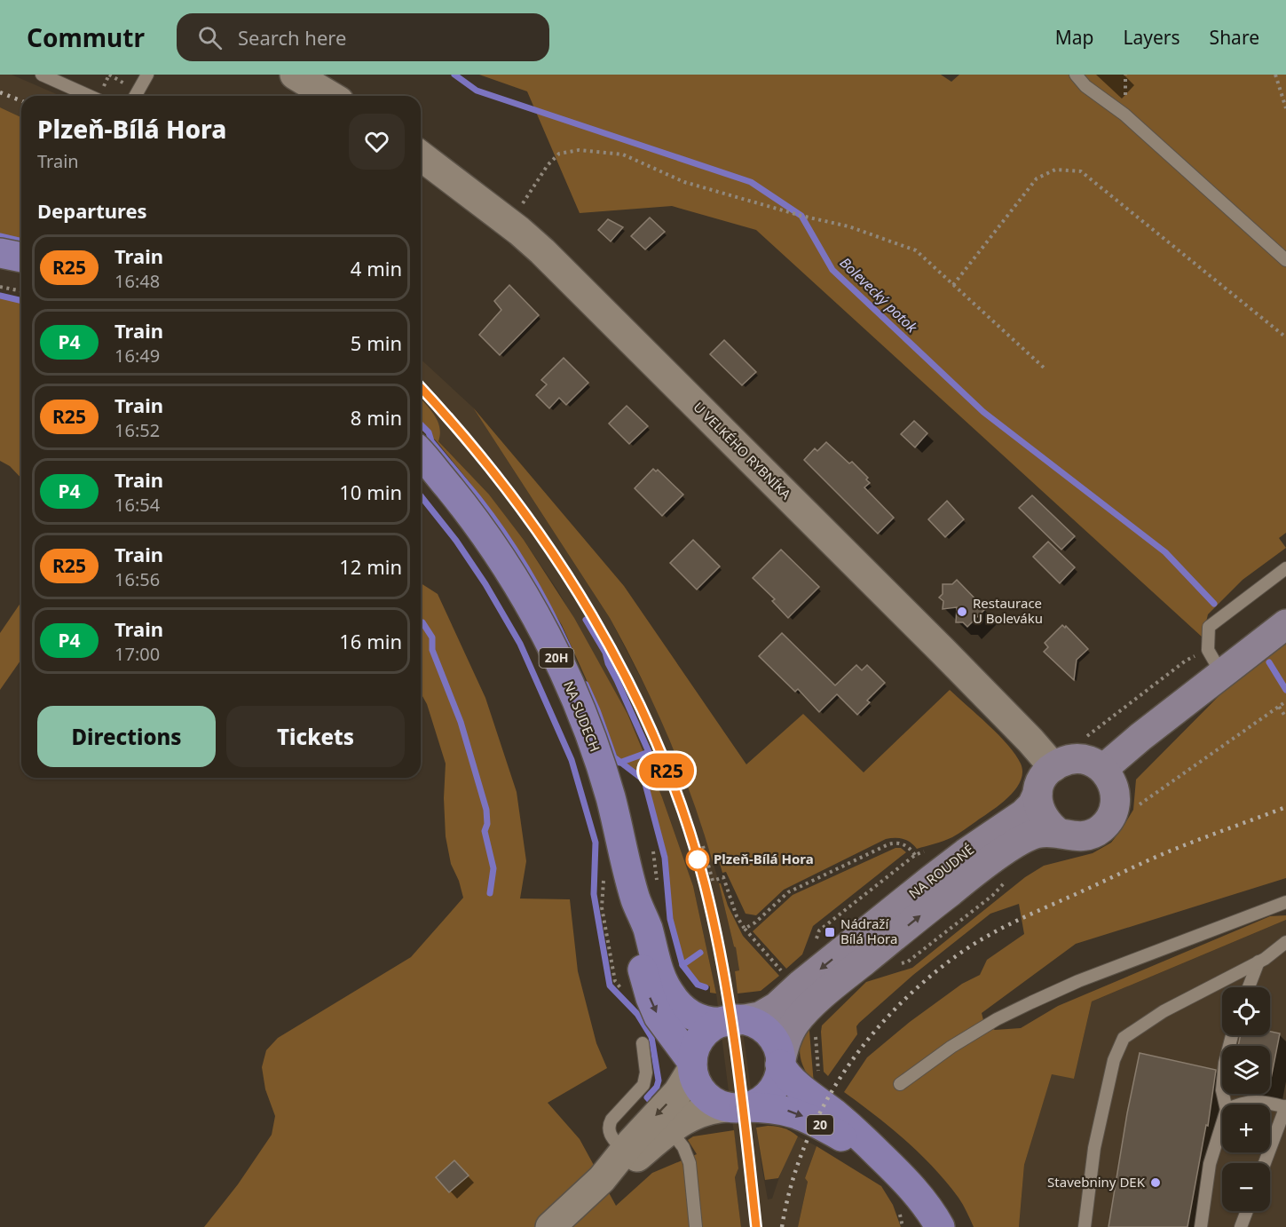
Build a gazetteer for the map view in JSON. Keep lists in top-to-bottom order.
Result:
{
  "streets": {
    "main road": [
      "20H",
      "NA SUDECH",
      "NA ROUDNÉ",
      "20"
    ],
    "street": ["U VELKÉHO RYBNÍKA"]
  },
  "crossings": [
    ["U VELKÉHO RYBNÍKA", "NA ROUDNÉ"],
    ["NA SUDECH", "NA ROUDNÉ"],
    ["NA SUDECH", "20"],
    ["NA ROUDNÉ", "20"]
  ],
  "water": ["Bolevecký potok"],
  "places": {
    "other": ["Restaurace U Boleváku", "Plzeň-Bílá Hora", "Stavebniny DEK"],
    "transit": ["Nádraží Bílá Hora"]
  },
  "page": {
    "header": "Commutr",
    "search": "Search here",
    "nav": ["Map", "Layers", "Share"],
    "on_map": "R25",
    "heading": [
      ["Plzeň-Bílá Hora", "Train"],
      "Departures"
    ],
    "list": [
      {
        "mark": "R25",
        "name": "Train",
        "note": "16:48",
        "value": "4 min"
      },
      {
        "mark": "P4",
        "name": "Train",
        "note": "16:49",
        "value": "5 min"
      },
      {
        "mark": "R25",
        "name": "Train",
        "note": "16:52",
        "value": "8 min"
      },
      {
        "mark": "P4",
        "name": "Train",
        "note": "16:54",
        "value": "10 min"
      },
      {
        "mark": "R25",
        "name": "Train",
        "note": "16:56",
        "value": "12 min"
      },
      {
        "mark": "P4",
        "name": "Train",
        "note": "17:00",
        "value": "16 min"
      }
    ],
    "buttons": ["Directions", "Tickets"],
    "map_buttons": ["+", "−"]
  }
}
